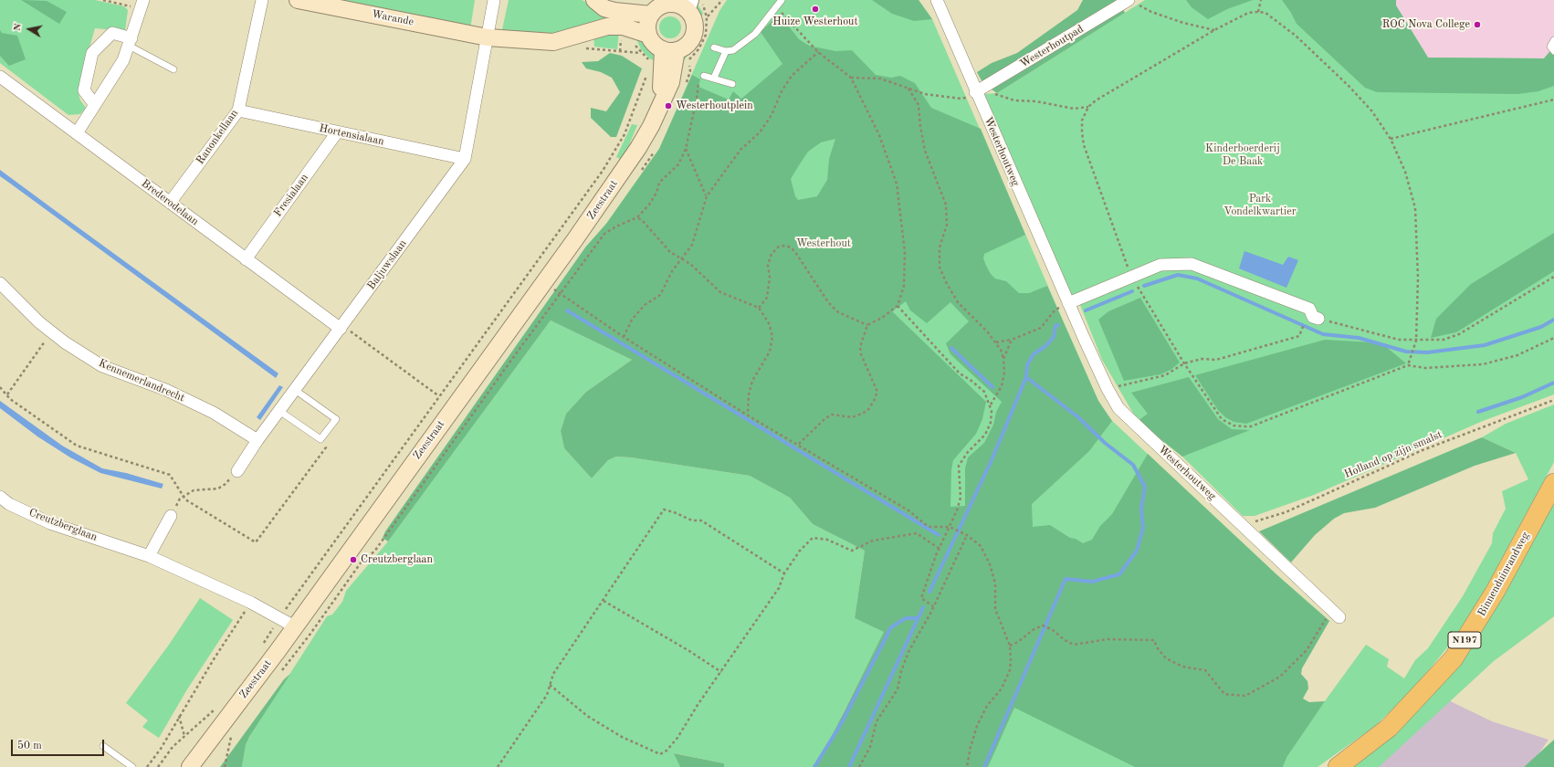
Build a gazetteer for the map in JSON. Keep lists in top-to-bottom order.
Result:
{
  "streets": {
    "main road": [
      "Warande",
      "Zeestraat",
      "Binnenduinrandweg",
      "N197"
    ],
    "street": [
      "Westerhoutpad",
      "Hortensialaan",
      "Ranonkellaan",
      "Westerhoutweg",
      "Fresialaan",
      "Brederodelaan",
      "Baljuwslaan",
      "Kennemerlandrecht",
      "Creutzberglaan"
    ],
    "path": ["Holland op zijn smalst"]
  },
  "crossings": [
    ["Warande", "Zeestraat"],
    ["Warande", "Baljuwslaan"],
    ["Westerhoutpad", "Westerhoutweg"],
    ["Hortensialaan", "Ranonkellaan"],
    ["Hortensialaan", "Fresialaan"],
    ["Hortensialaan", "Baljuwslaan"],
    ["Ranonkellaan", "Brederodelaan"],
    ["Westerhoutweg", "Holland op zijn smalst"],
    ["Fresialaan", "Brederodelaan"],
    ["Zeestraat", "Creutzberglaan"],
    ["Brederodelaan", "Baljuwslaan"],
    ["Baljuwslaan", "Kennemerlandrecht"]
  ],
  "parks": ["Kinderboerderij De Baak", "Park Vondelkwartier", "Westerhout"],
  "places": [
    "Huize Westerhout",
    "ROC Nova College",
    "Westerhoutplein",
    "Creutzberglaan"
  ],
  "scale_bar": "50 m",
  "north": "left"
}
